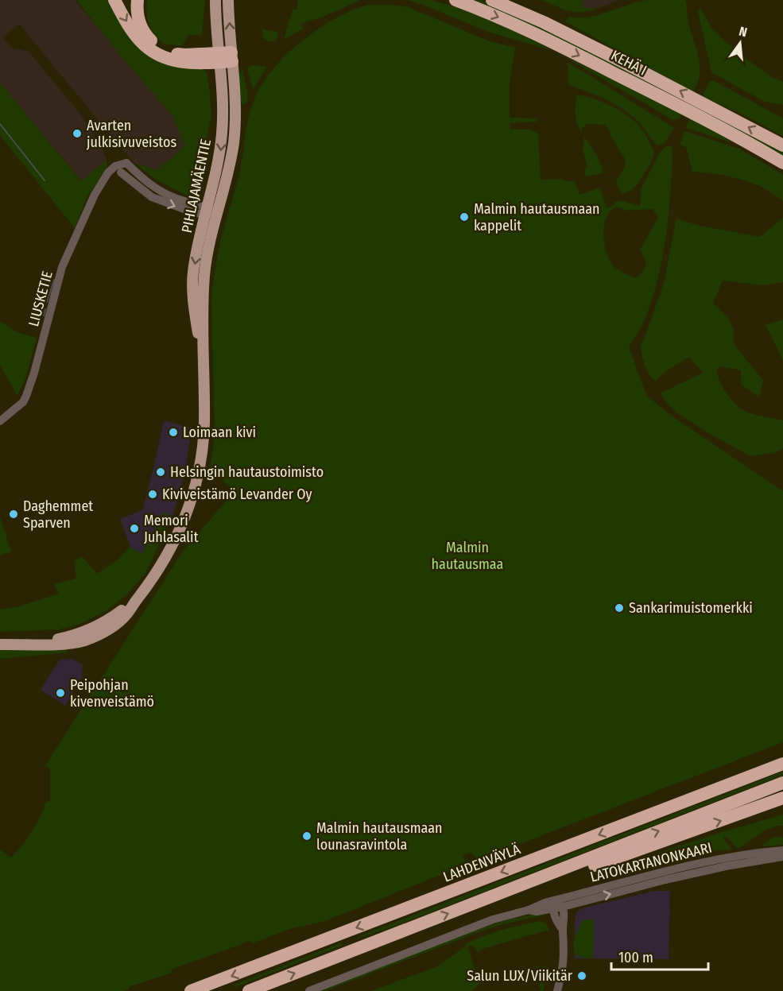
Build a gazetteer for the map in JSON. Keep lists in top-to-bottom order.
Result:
{
  "streets": {
    "highway": ["KEHÄ I", "LAHDENVÄYLÄ"],
    "main road": ["PIHLAJAMÄENTIE"],
    "street": ["LIUSKETIE", "LATOKARTANONKAARI"]
  },
  "parks": ["Malmin hautausmaa"],
  "places": [
    "Avarten julkisivuveistos",
    "Malmin hautausmaan kappelit",
    "Loimaan kivi",
    "Helsingin hautaustoimisto",
    "Kiviveistämö Levander Oy",
    "Daghemmet Sparven",
    "Memori Juhlasalit",
    "Sankarimuistomerkki",
    "Peipohjan kivenveistämö",
    "Malmin hautausmaan lounasravintola",
    "Salun LUX/Viikitär"
  ],
  "scale_bar": "100 m",
  "north": "top"
}
